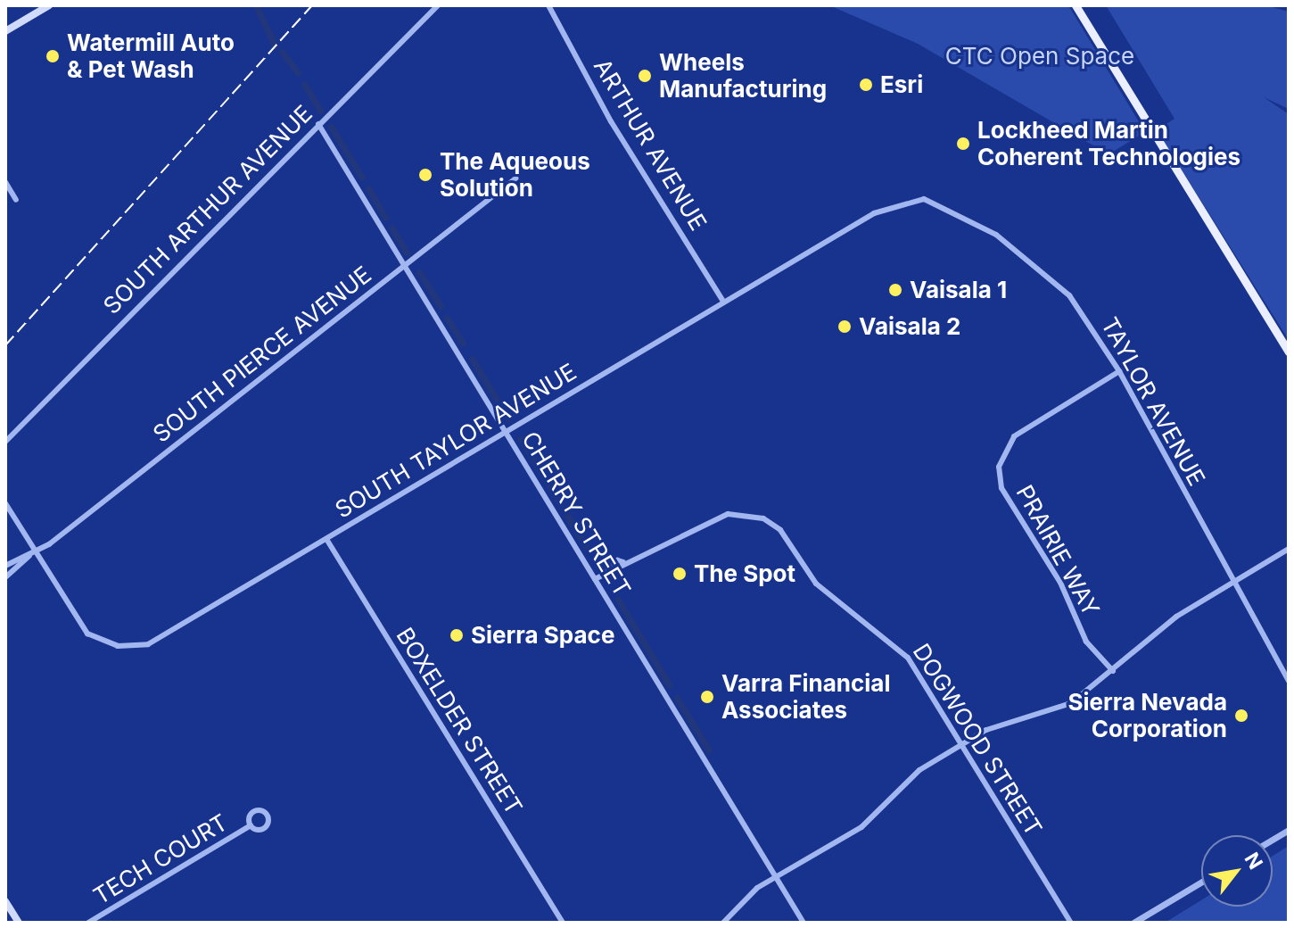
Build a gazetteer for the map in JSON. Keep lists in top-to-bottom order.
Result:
{
  "streets": {
    "street": [
      "ARTHUR AVENUE",
      "SOUTH ARTHUR AVENUE",
      "SOUTH PIERCE AVENUE",
      "TAYLOR AVENUE",
      "SOUTH TAYLOR AVENUE",
      "CHERRY STREET",
      "PRAIRIE WAY",
      "BOXELDER STREET",
      "DOGWOOD STREET",
      "TECH COURT"
    ]
  },
  "crossings": [
    ["ARTHUR AVENUE", "SOUTH TAYLOR AVENUE"],
    ["SOUTH ARTHUR AVENUE", "CHERRY STREET"],
    ["SOUTH PIERCE AVENUE", "SOUTH TAYLOR AVENUE"],
    ["SOUTH PIERCE AVENUE", "CHERRY STREET"],
    ["TAYLOR AVENUE", "SOUTH TAYLOR AVENUE"],
    ["TAYLOR AVENUE", "PRAIRIE WAY"],
    ["SOUTH TAYLOR AVENUE", "CHERRY STREET"],
    ["SOUTH TAYLOR AVENUE", "BOXELDER STREET"],
    ["CHERRY STREET", "DOGWOOD STREET"]
  ],
  "parks": ["CTC Open Space"],
  "places": [
    "Watermill Auto & Pet Wash",
    "Wheels Manufacturing",
    "Esri",
    "Lockheed Martin Coherent Technologies",
    "The Aqueous Solution",
    "Vaisala 1",
    "Vaisala 2",
    "The Spot",
    "Sierra Space",
    "Varra Financial Associates",
    "Sierra Nevada Corporation"
  ],
  "north": "top right"
}
